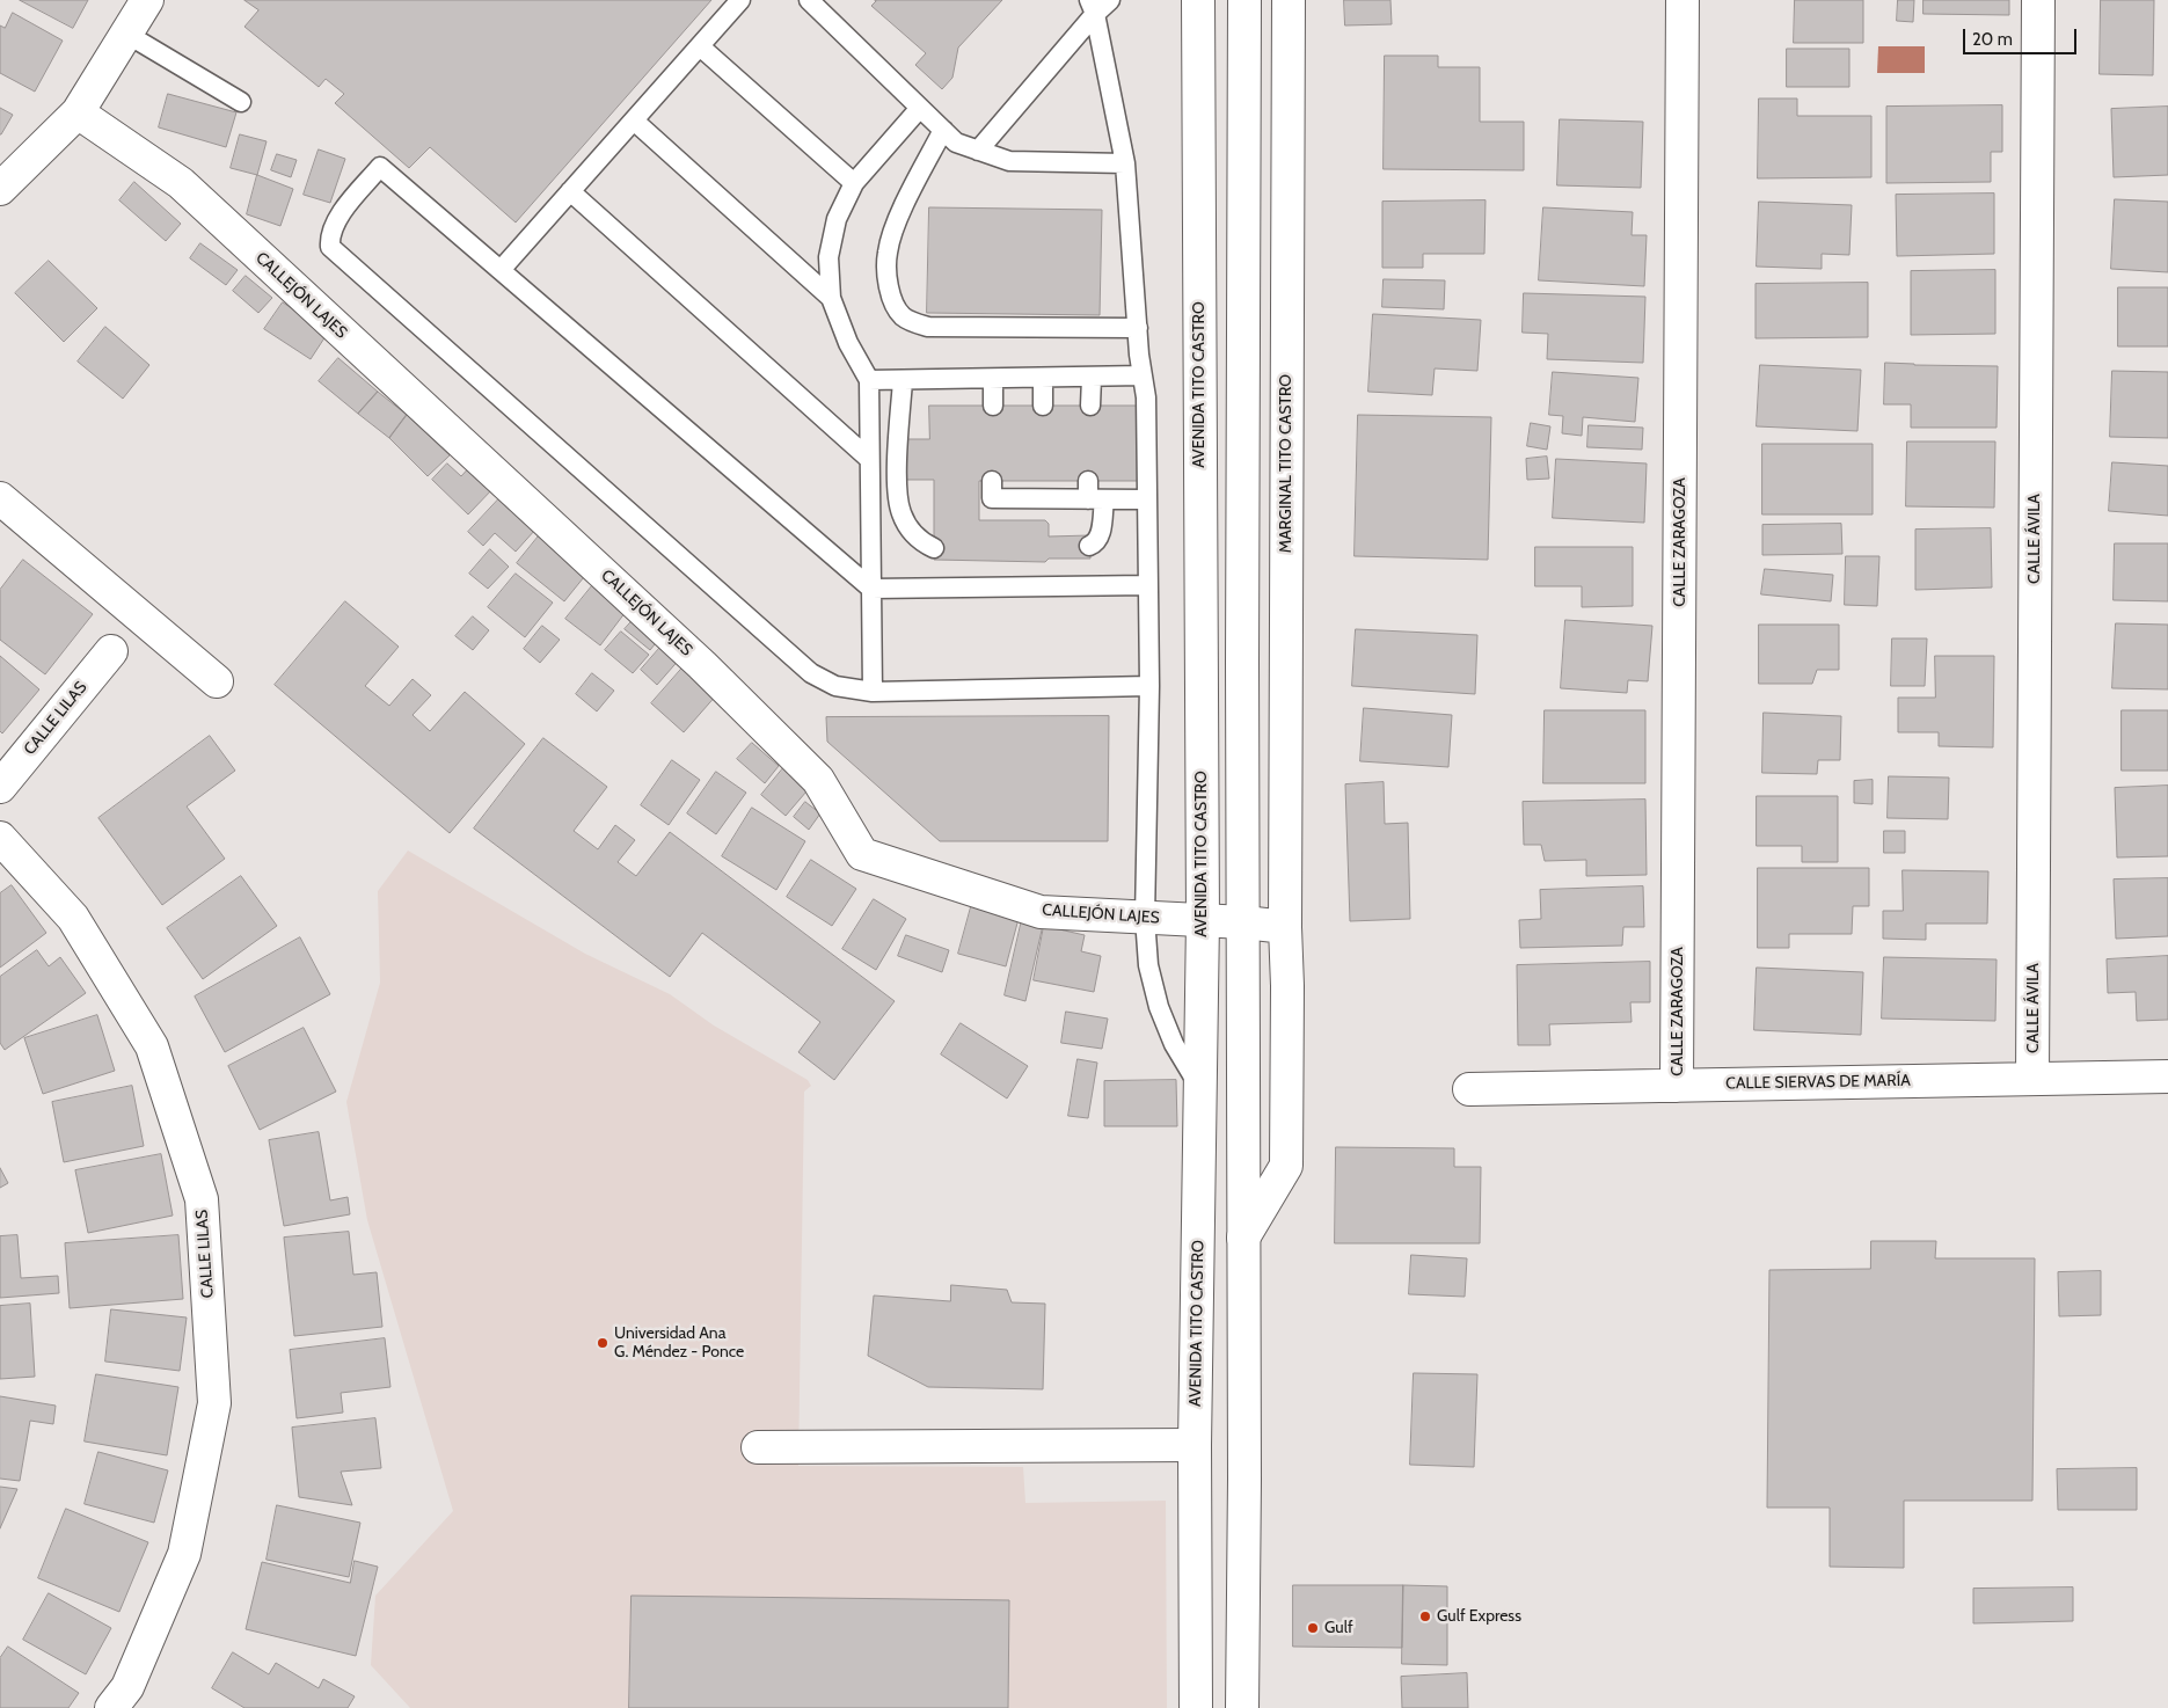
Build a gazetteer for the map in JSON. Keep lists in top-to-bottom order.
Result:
{
  "streets": {
    "street": [
      "CALLEJÓN LAJES",
      "AVENIDA TITO CASTRO",
      "MARGINAL TITO CASTRO",
      "CALLE ÁVILA",
      "CALLE ZARAGOZA",
      "CALLE LILAS",
      "CALLE SIERVAS DE MARÍA"
    ]
  },
  "crossings": [
    ["CALLEJÓN LAJES", "AVENIDA TITO CASTRO"],
    ["CALLEJÓN LAJES", "MARGINAL TITO CASTRO"],
    ["CALLE ÁVILA", "CALLE SIERVAS DE MARÍA"],
    ["CALLE ZARAGOZA", "CALLE SIERVAS DE MARÍA"]
  ],
  "places": ["Universidad Ana G. Méndez - Ponce", "Gulf Express", "Gulf"],
  "scale_bar": "20 m"
}
